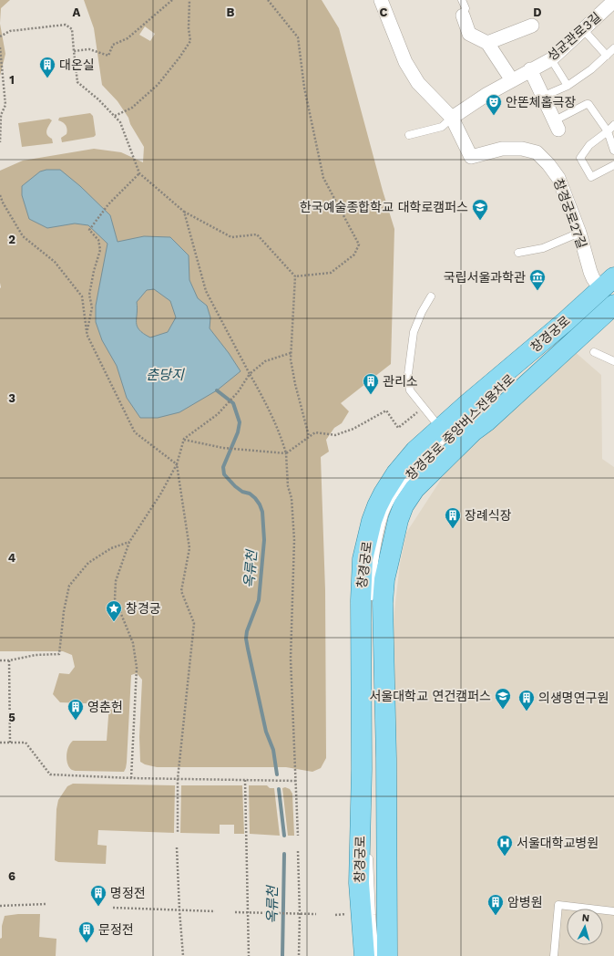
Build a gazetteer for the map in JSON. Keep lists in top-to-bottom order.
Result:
{
  "streets": {
    "main road": ["창경궁로"],
    "street": ["성균관로3길", "창경궁로27길"],
    "lane": ["창경궁로 중앙버스전용차로"]
  },
  "crossings": [
    ["성균관로3길", "창경궁로27길"],
    ["창경궁로27길", "창경궁로"],
    ["창경궁로27길", "창경궁로 중앙버스전용차로"],
    ["창경궁로", "창경궁로 중앙버스전용차로"]
  ],
  "water": ["춘당지", "옥류천"],
  "places": {
    "building": [
      "대온실",
      "관리소",
      "장례식장",
      "의생명연구원",
      "영춘헌",
      "명정전",
      "암병원",
      "문정전"
    ],
    "theatre": ["안똔체홉극장"],
    "school or university": ["한국예술종합학교 대학로캠퍼스", "서울대학교 연건캠퍼스"],
    "museum": ["국립서울과학관"],
    "place": ["창경궁"],
    "hospital": ["서울대학교병원"]
  },
  "north": "top",
  "grid": {
    "columns": [
      "A",
      "B",
      "C",
      "D"
    ],
    "rows": [
      "1",
      "2",
      "3",
      "4",
      "5",
      "6"
    ]
  }
}
